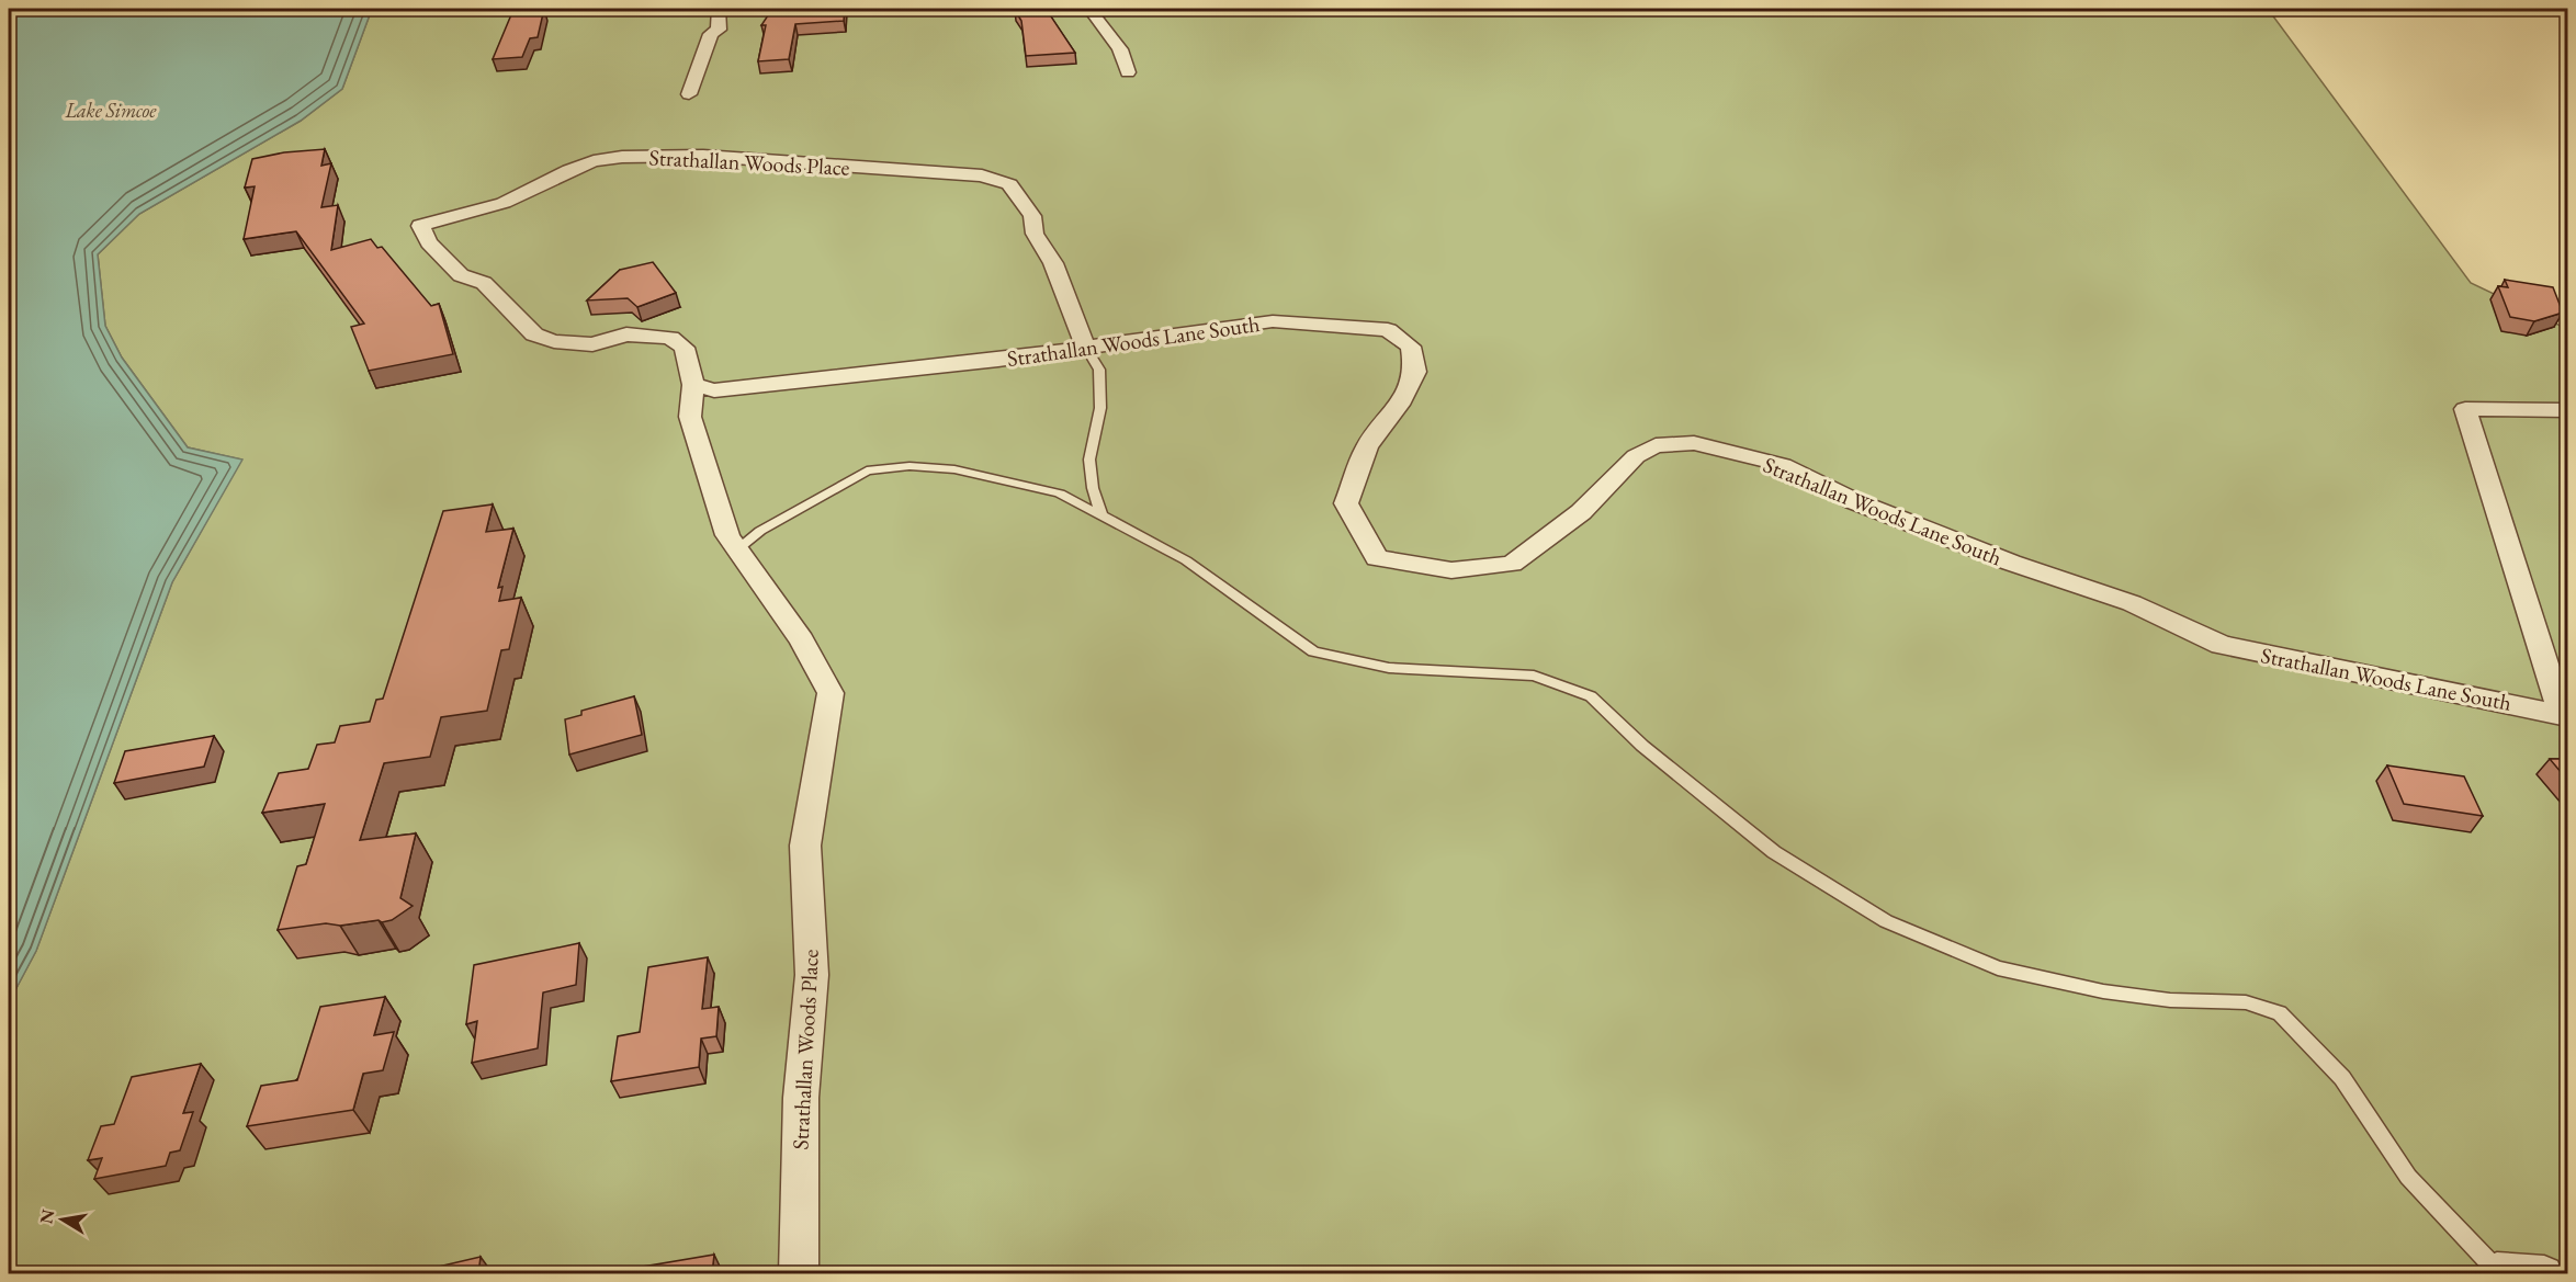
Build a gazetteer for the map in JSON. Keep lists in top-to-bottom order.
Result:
{
  "streets": {
    "street": ["Strathallan Woods Place", "Strathallan Woods Lane South"]
  },
  "crossings": [
    ["Strathallan Woods Place", "Strathallan Woods Lane South"]
  ],
  "water": ["Lake Simcoe"],
  "north": "left"
}
